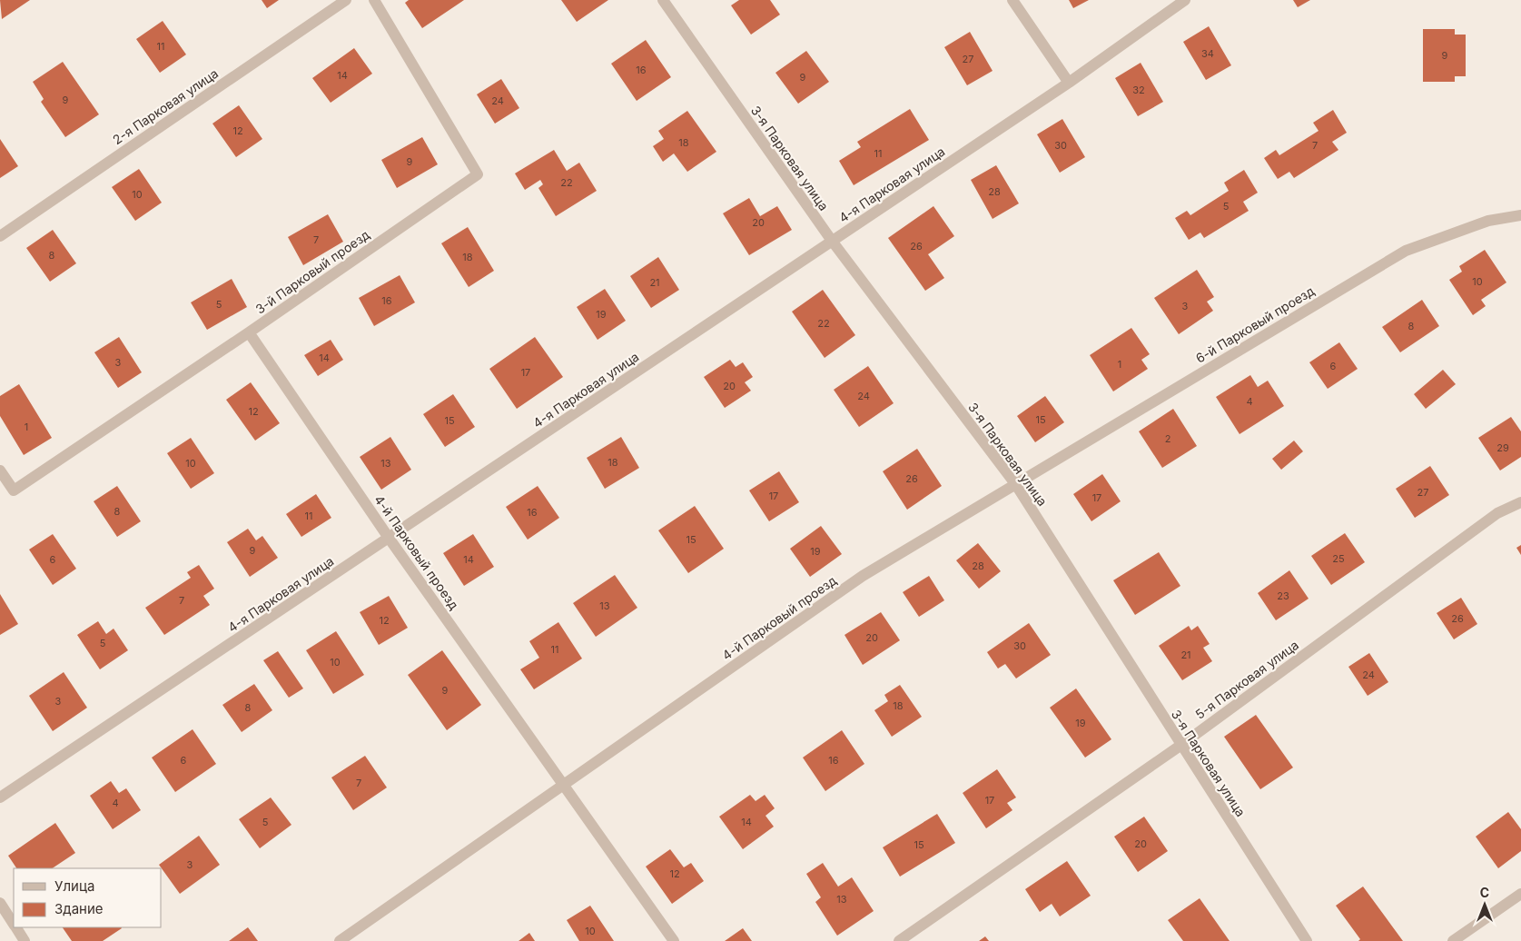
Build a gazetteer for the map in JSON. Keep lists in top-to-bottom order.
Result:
{
  "streets": {
    "street": [
      "2-я Парковая улица",
      "3-я Парковая улица",
      "4-я Парковая улица",
      "3-й Парковый проезд",
      "6-й Парковый проезд",
      "4-й Парковый проезд",
      "5-я Парковая улица"
    ]
  },
  "crossings": [
    ["3-я Парковая улица", "4-я Парковая улица"],
    ["3-я Парковая улица", "6-й Парковый проезд"],
    ["3-я Парковая улица", "4-й Парковый проезд"],
    ["3-я Парковая улица", "5-я Парковая улица"],
    ["4-я Парковая улица", "4-й Парковый проезд"],
    ["3-й Парковый проезд", "4-й Парковый проезд"],
    ["6-й Парковый проезд", "4-й Парковый проезд"]
  ],
  "house_numbers": [
    "11",
    "34",
    "9",
    "27",
    "16",
    "14",
    "9",
    "32",
    "9",
    "24",
    "12",
    "18",
    "30",
    "7",
    "11",
    "9",
    "22",
    "28",
    "10",
    "5",
    "20",
    "7",
    "26",
    "8",
    "18",
    "10",
    "21",
    "16",
    "5",
    "3",
    "19",
    "22",
    "8",
    "14",
    "3",
    "1",
    "6",
    "17",
    "20",
    "24",
    "4",
    "12",
    "15",
    "15",
    "1",
    "2",
    "29",
    "18",
    "10",
    "13",
    "26",
    "27",
    "17",
    "17",
    "8",
    "16",
    "11",
    "15",
    "9",
    "19",
    "25",
    "6",
    "14",
    "28",
    "23",
    "7",
    "13",
    "26",
    "12",
    "20",
    "5",
    "30",
    "11",
    "21",
    "10",
    "24",
    "9",
    "3",
    "18",
    "8",
    "19",
    "6",
    "16",
    "7",
    "17",
    "4",
    "5",
    "14",
    "20",
    "15",
    "3",
    "12",
    "13",
    "10"
  ],
  "legend": ["Улица", "Здание"],
  "north": "top"
}
